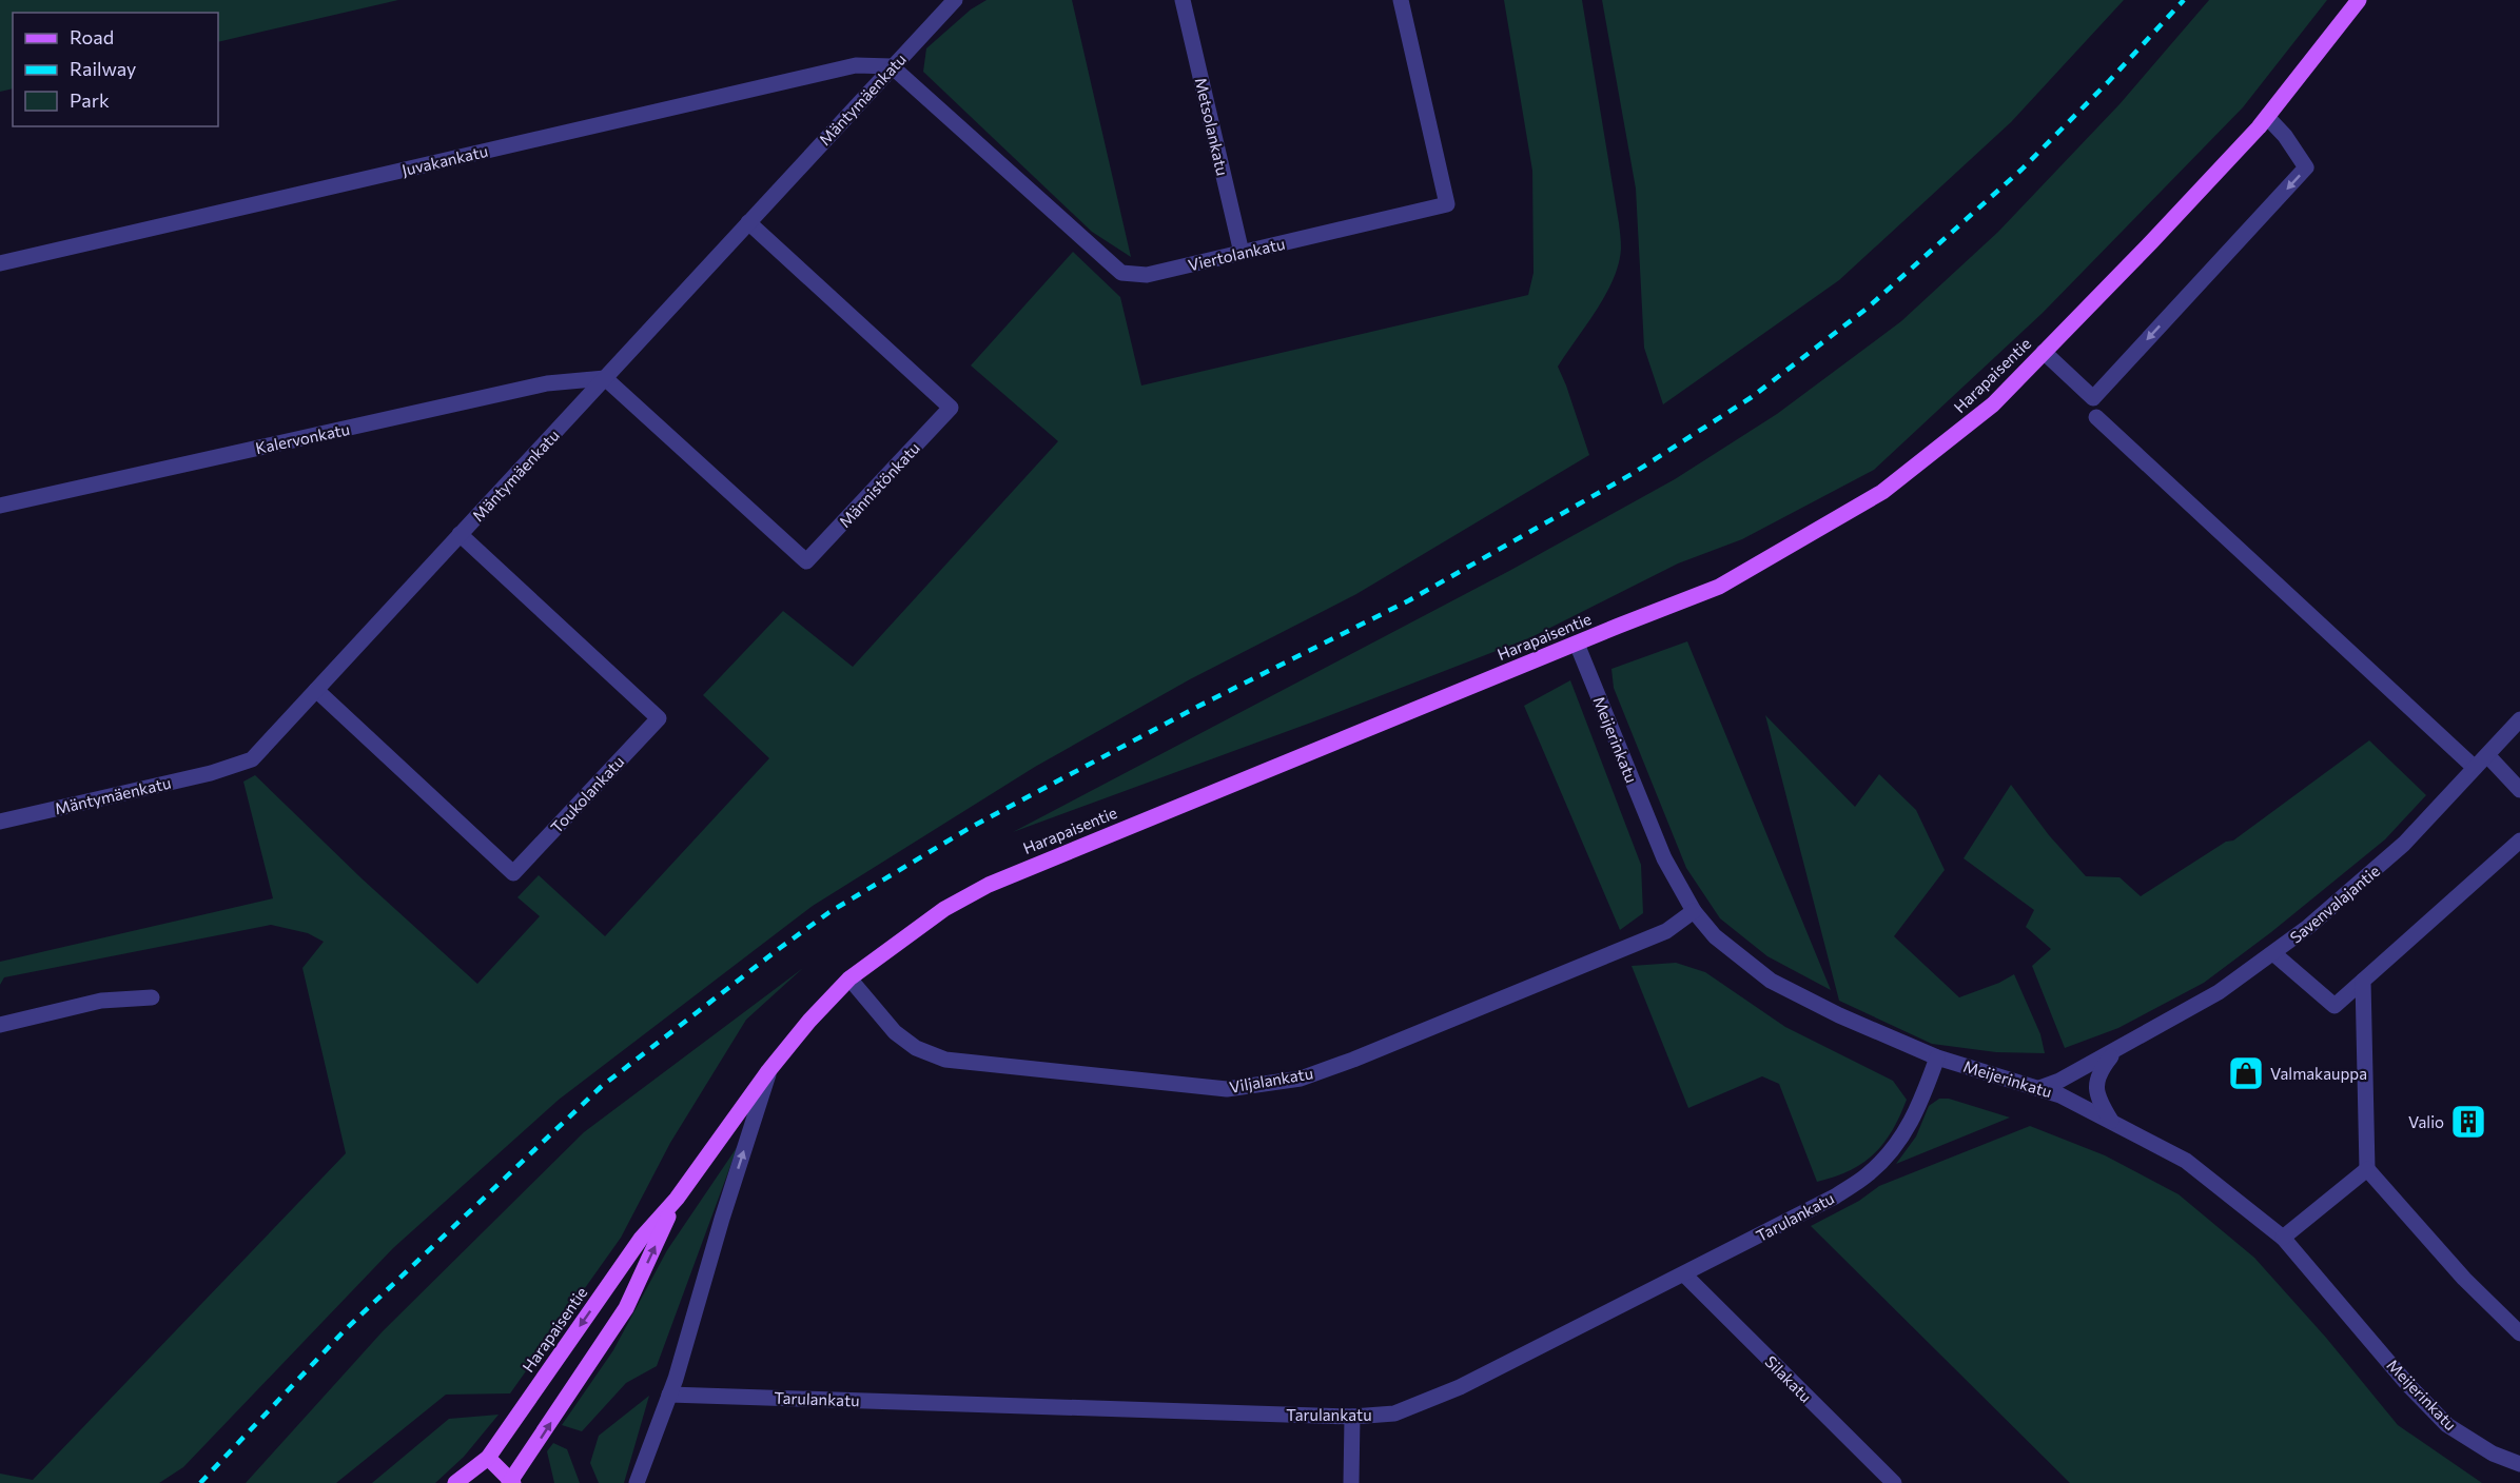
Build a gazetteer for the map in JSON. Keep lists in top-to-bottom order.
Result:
{
  "streets": {
    "main road": ["Harapaisentie"],
    "street": [
      "Mäntymäenkatu",
      "Metsolankatu",
      "Juvakankatu",
      "Viertolankatu",
      "Kalervonkatu",
      "Männistönkatu",
      "Meijerinkatu",
      "Toukolankatu",
      "Savenvalajantie",
      "Viljalankatu",
      "Tarulankatu",
      "Silakatu"
    ]
  },
  "crossings": [
    ["Mäntymäenkatu", "Juvakankatu"],
    ["Mäntymäenkatu", "Viertolankatu"],
    ["Mäntymäenkatu", "Kalervonkatu"],
    ["Mäntymäenkatu", "Männistönkatu"],
    ["Mäntymäenkatu", "Toukolankatu"],
    ["Metsolankatu", "Viertolankatu"],
    ["Juvakankatu", "Viertolankatu"],
    ["Harapaisentie", "Meijerinkatu"],
    ["Harapaisentie", "Viljalankatu"],
    ["Kalervonkatu", "Männistönkatu"],
    ["Meijerinkatu", "Savenvalajantie"],
    ["Meijerinkatu", "Viljalankatu"],
    ["Meijerinkatu", "Tarulankatu"],
    ["Tarulankatu", "Silakatu"]
  ],
  "places": {
    "shop": ["Valmakauppa"],
    "building": ["Valio"]
  },
  "legend": ["Road", "Railway", "Park"]
}
